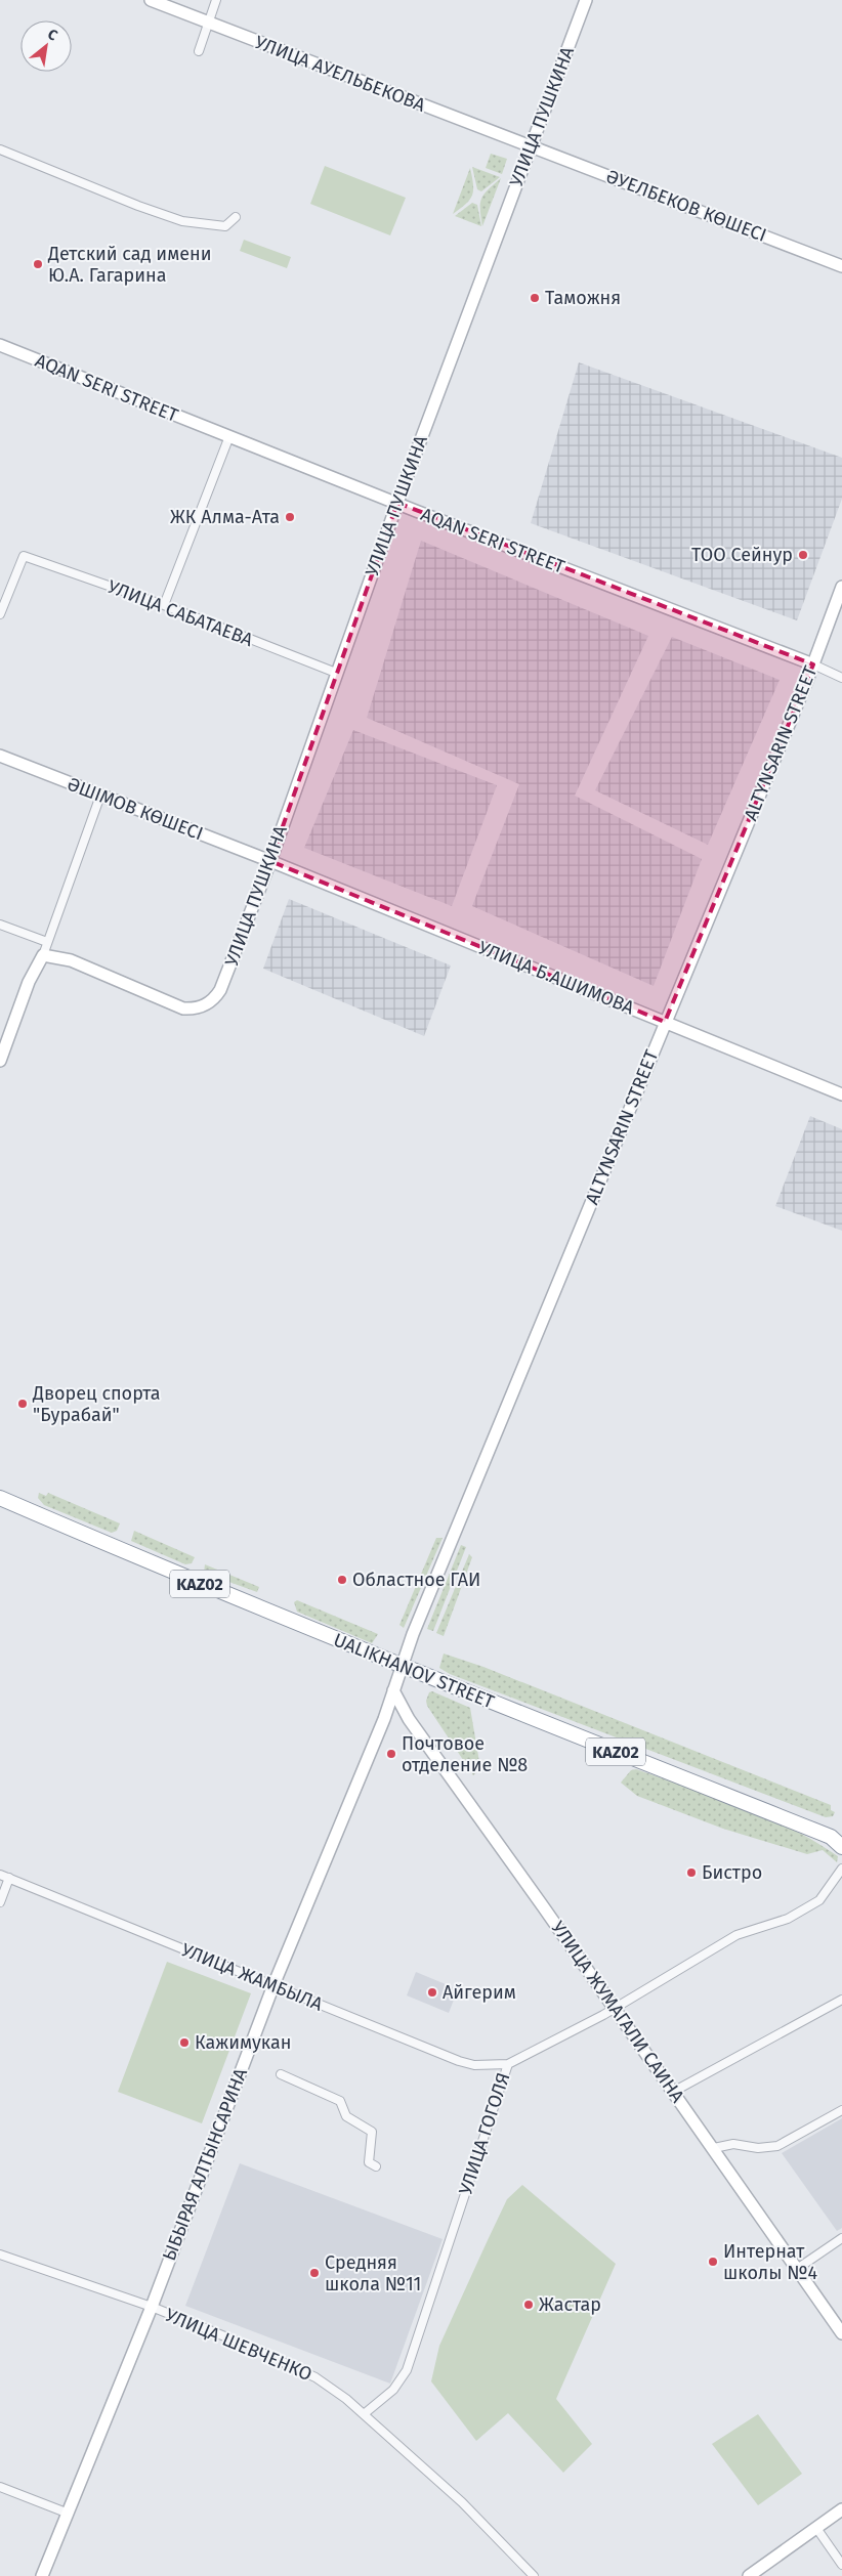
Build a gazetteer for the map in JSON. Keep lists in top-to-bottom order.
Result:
{
  "streets": {
    "highway": ["KАZ02", "UALIKHANOV STREET"],
    "street": [
      "УЛИЦА АУЕЛЬБЕКОВА",
      "УЛИЦА ПУШКИНА",
      "ӘУЕЛБЕКОВ КӨШЕСІ",
      "AQAN SERI STREET",
      "УЛИЦА САБАТАЕВА",
      "ALTYNSARIN STREET",
      "ӘШІМОВ КӨШЕСІ",
      "УЛИЦА Б.АШИМОВА",
      "УЛИЦА ЖАМБЫЛА",
      "УЛИЦА ЖУМАГАЛИ САИНА",
      "УЛИЦА ГОГОЛЯ",
      "ЫБЫРАЯ АЛТЫНСАРИНА",
      "УЛИЦА ШЕВЧЕНКО"
    ]
  },
  "crossings": [
    ["УЛИЦА АУЕЛЬБЕКОВА", "УЛИЦА ПУШКИНА"],
    ["УЛИЦА АУЕЛЬБЕКОВА", "ӘУЕЛБЕКОВ КӨШЕСІ"],
    ["УЛИЦА ПУШКИНА", "ӘУЕЛБЕКОВ КӨШЕСІ"],
    ["УЛИЦА ПУШКИНА", "AQAN SERI STREET"],
    ["УЛИЦА ПУШКИНА", "УЛИЦА САБАТАЕВА"],
    ["УЛИЦА ПУШКИНА", "ӘШІМОВ КӨШЕСІ"],
    ["УЛИЦА ПУШКИНА", "УЛИЦА Б.АШИМОВА"],
    ["AQAN SERI STREET", "ALTYNSARIN STREET"],
    ["ALTYNSARIN STREET", "УЛИЦА Б.АШИМОВА"],
    ["ALTYNSARIN STREET", "UALIKHANOV STREET"],
    ["ALTYNSARIN STREET", "ЫБЫРАЯ АЛТЫНСАРИНА"],
    ["ӘШІМОВ КӨШЕСІ", "УЛИЦА Б.АШИМОВА"],
    ["UALIKHANOV STREET", "ЫБЫРАЯ АЛТЫНСАРИНА"],
    ["УЛИЦА ЖАМБЫЛА", "УЛИЦА ГОГОЛЯ"],
    ["УЛИЦА ЖАМБЫЛА", "ЫБЫРАЯ АЛТЫНСАРИНА"],
    ["УЛИЦА ЖУМАГАЛИ САИНА", "УЛИЦА ГОГОЛЯ"],
    ["УЛИЦА ЖУМАГАЛИ САИНА", "ЫБЫРАЯ АЛТЫНСАРИНА"],
    ["УЛИЦА ГОГОЛЯ", "УЛИЦА ШЕВЧЕНКО"],
    ["ЫБЫРАЯ АЛТЫНСАРИНА", "УЛИЦА ШЕВЧЕНКО"]
  ],
  "places": [
    "Детский сад имени Ю.А. Гагарина",
    "Таможня",
    "ЖК Алма-Ата",
    "ТОО Сейнур",
    "Дворец спорта \"Бурабай\"",
    "Областное ГАИ",
    "Почтовое отделение №8",
    "Бистро",
    "Айгерим",
    "Кажимукан",
    "Интернат школы №4",
    "Средняя школа №11",
    "Жастар"
  ],
  "north": "top right"
}
